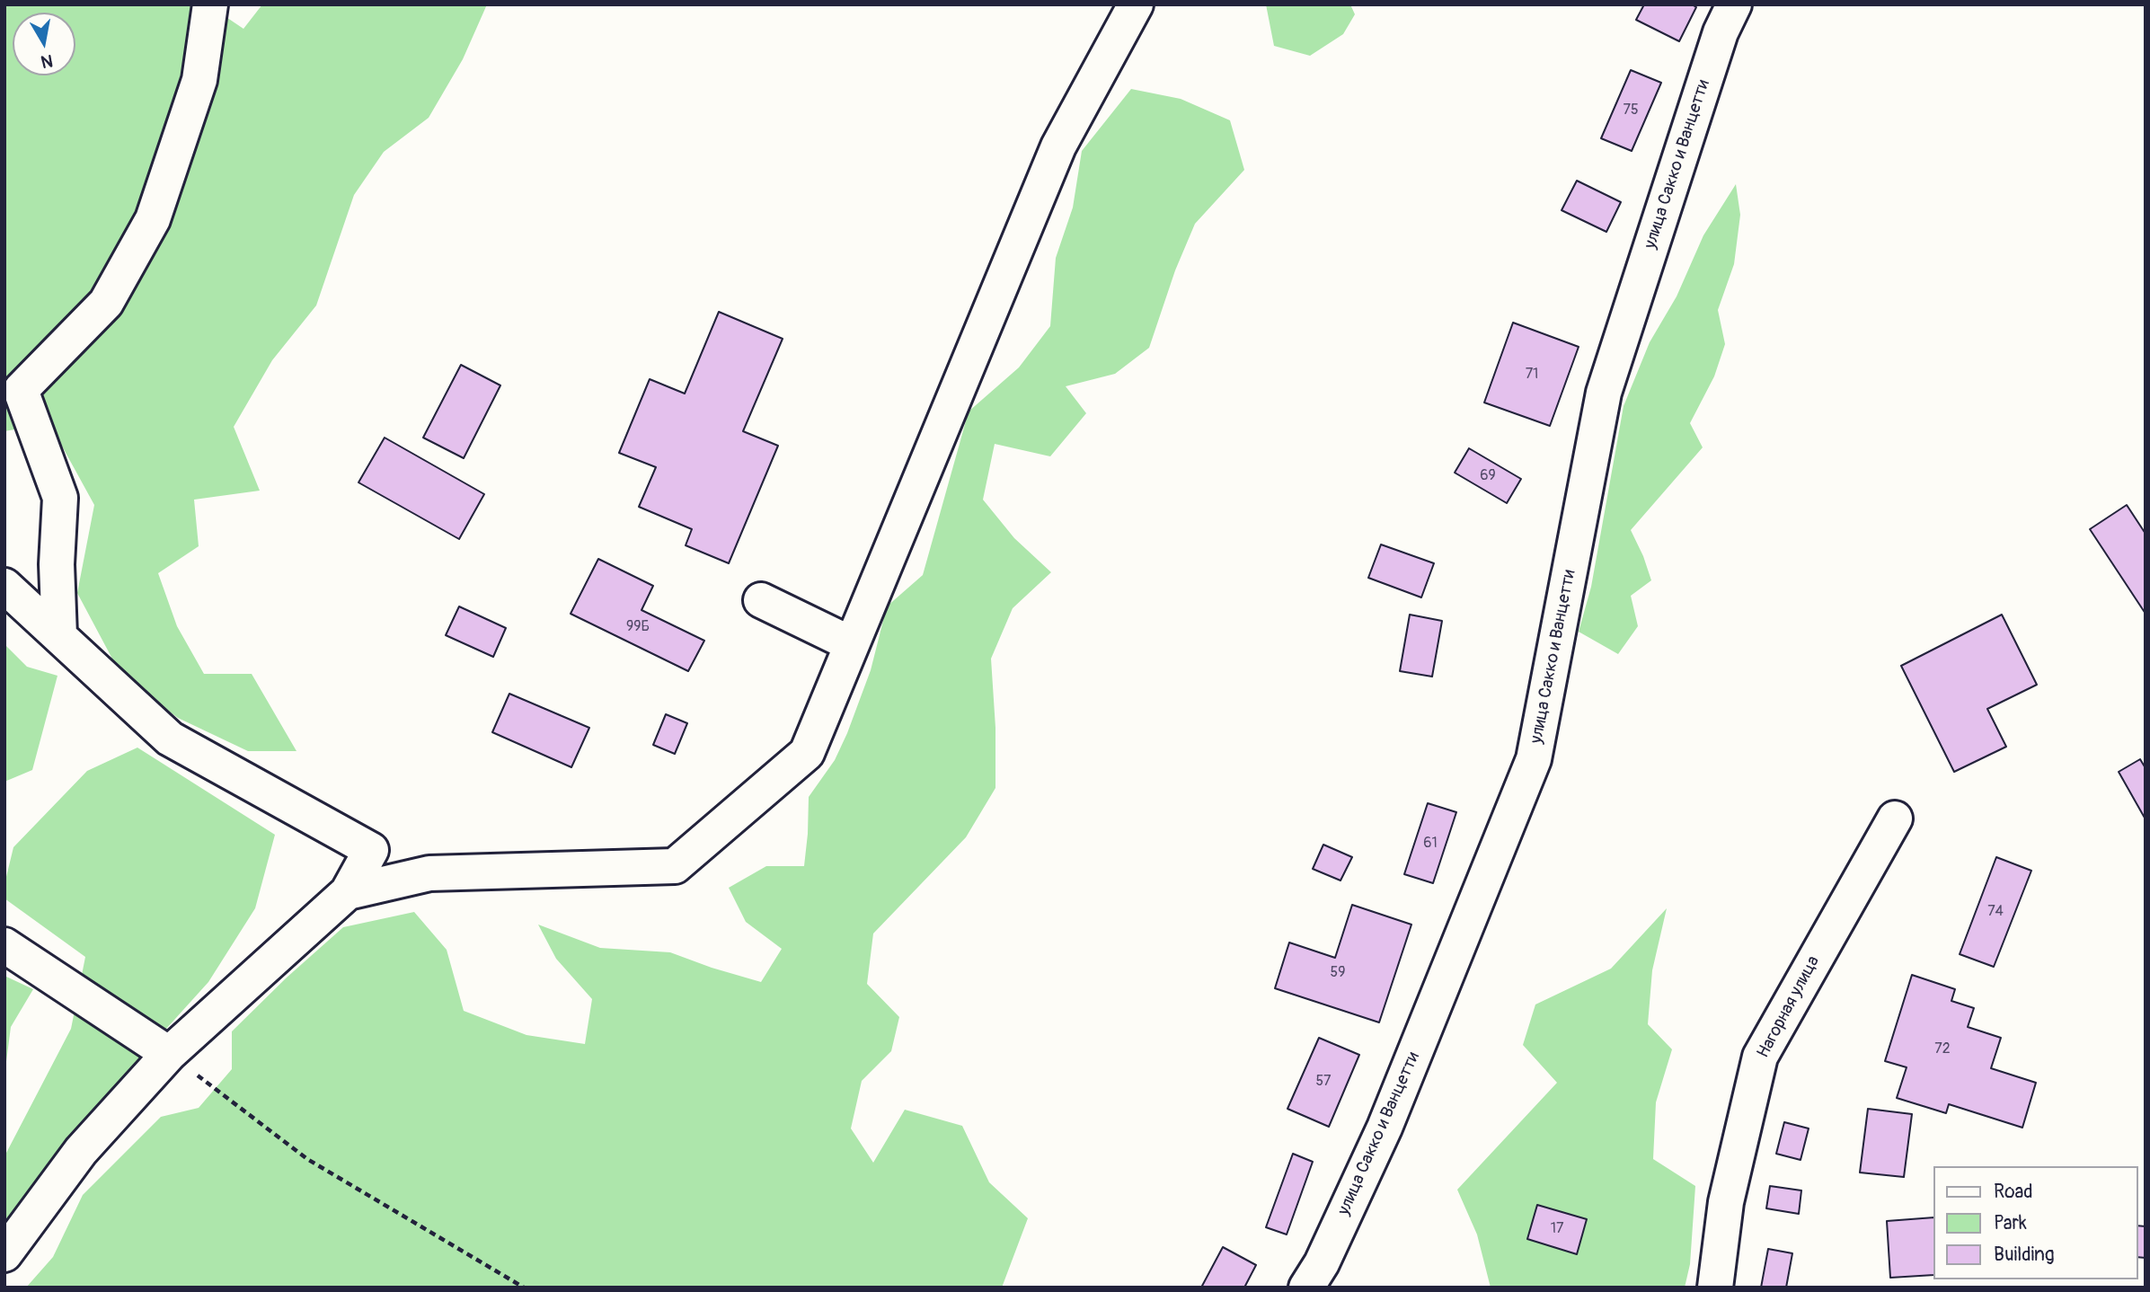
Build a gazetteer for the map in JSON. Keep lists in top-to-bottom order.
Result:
{
  "streets": {
    "street": ["улица Сакко и Ванцетти", "Нагорная улица"]
  },
  "house_numbers": [
    "75",
    "71",
    "69",
    "99Б",
    "61",
    "74",
    "59",
    "72",
    "57",
    "17"
  ],
  "legend": ["Road", "Park", "Building"],
  "north": "bottom"
}
